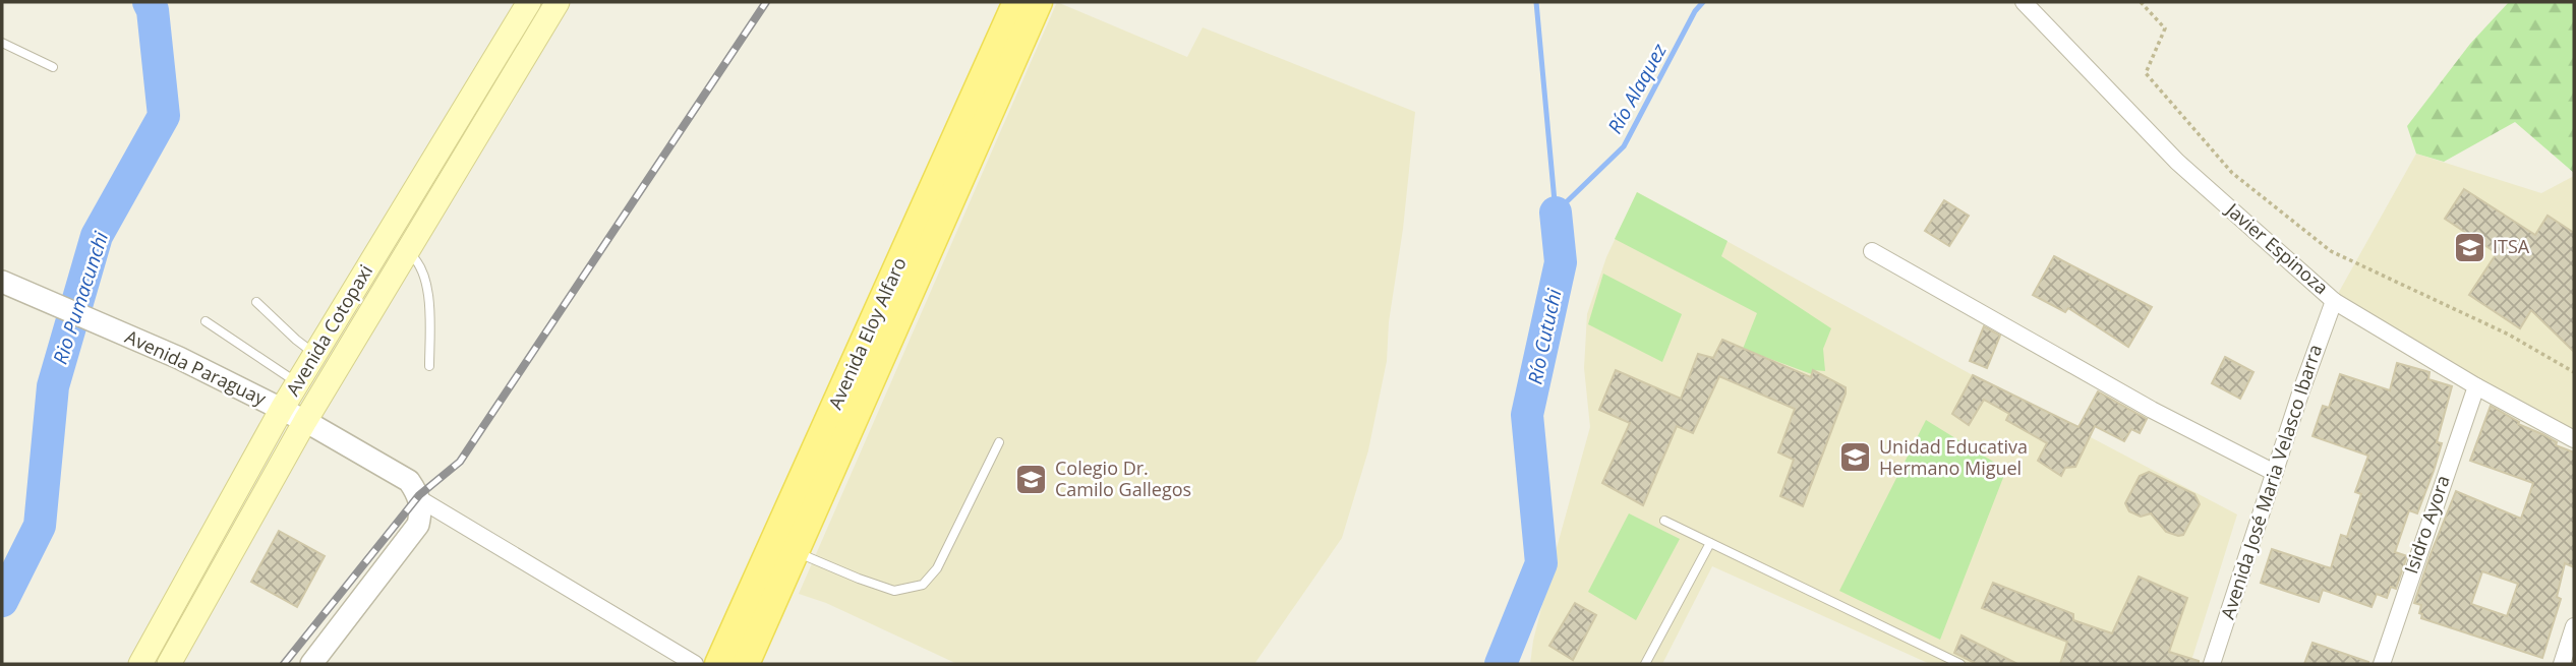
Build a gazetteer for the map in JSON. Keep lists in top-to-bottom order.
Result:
{
  "streets": {
    "main road": ["Avenida Cotopaxi", "Avenida Eloy Alfaro"],
    "street": [
      "Javier Espinoza",
      "Avenida Paraguay",
      "Avenida José Maria Velasco Ibarra",
      "Isidro Ayora"
    ]
  },
  "crossings": [
    ["Javier Espinoza", "Avenida José Maria Velasco Ibarra"],
    ["Javier Espinoza", "Isidro Ayora"],
    ["Avenida Cotopaxi", "Avenida Paraguay"]
  ],
  "water": ["Río Alaquez", "Rio Pumacunchi", "Río Cutuchi"],
  "places": {
    "school or university": ["ITSA", "Unidad Educativa Hermano Miguel", "Colegio Dr. Camilo Gallegos"]
  }
}
